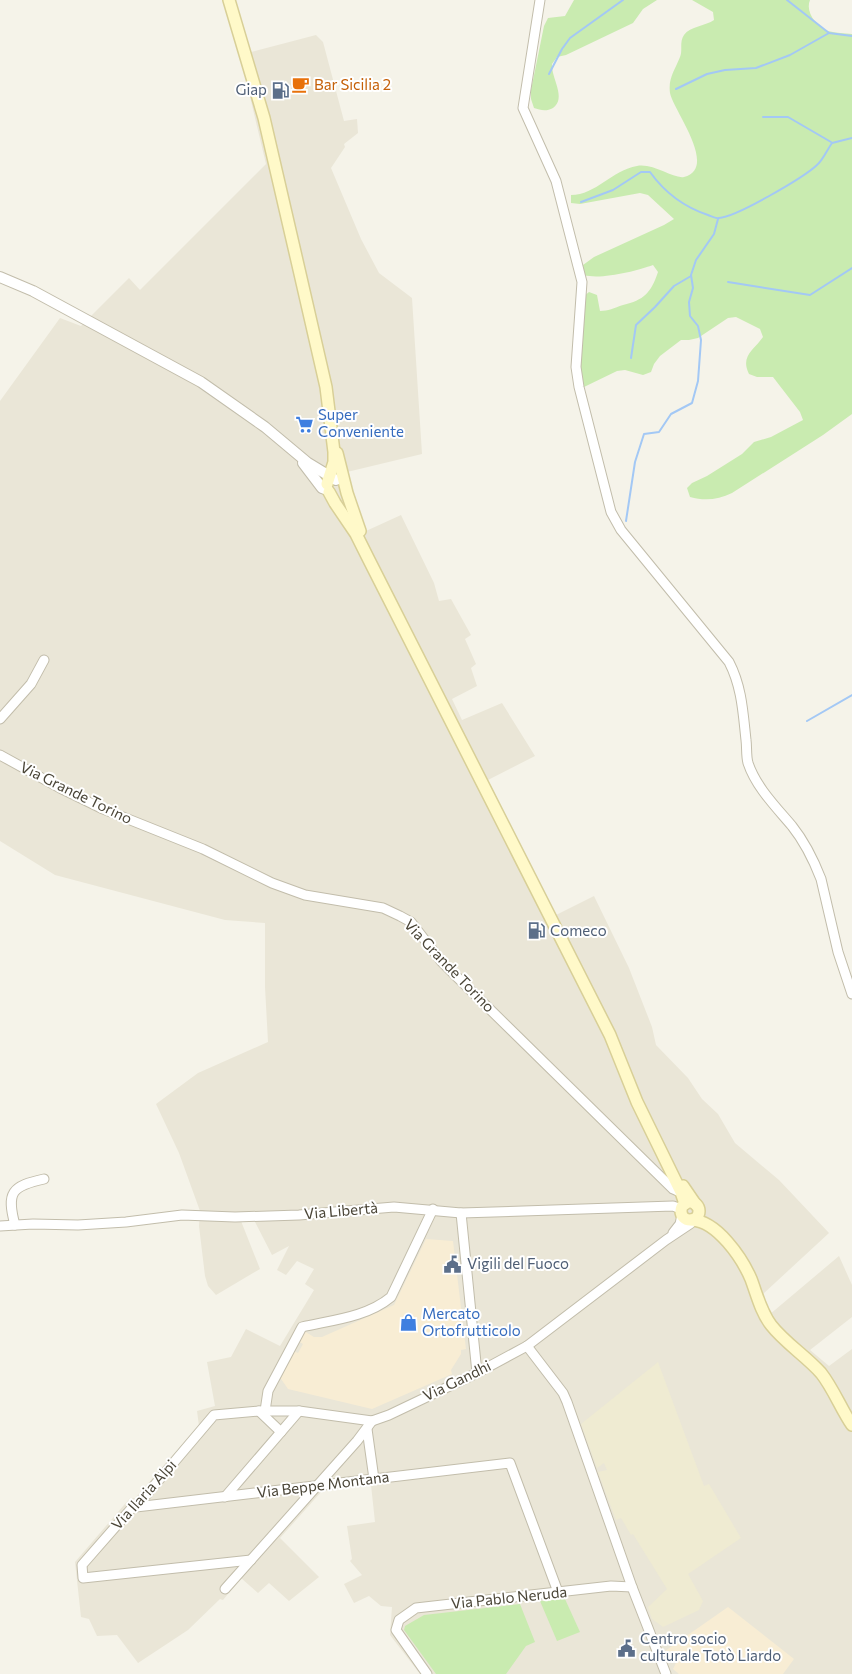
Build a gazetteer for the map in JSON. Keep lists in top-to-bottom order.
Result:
{
  "streets": {
    "street": [
      "Via Grande Torino",
      "Via Libertà",
      "Via Gandhi",
      "Via Beppe Montana",
      "Via Ilaria Alpi",
      "Via Pablo Neruda"
    ]
  },
  "crossings": [
    ["Via Grande Torino", "Via Libertà"],
    ["Via Grande Torino", "Via Gandhi"],
    ["Via Libertà", "Via Gandhi"],
    ["Via Gandhi", "Via Ilaria Alpi"],
    ["Via Beppe Montana", "Via Ilaria Alpi"],
    ["Via Beppe Montana", "Via Pablo Neruda"]
  ],
  "places": {
    "cafe": ["Bar Sicilia 2"],
    "fuel station": ["Giap", "Comeco"],
    "supermarket": ["Super Conveniente"],
    "public building": ["Vigili del Fuoco", "Centro socio culturale Totò Liardo"],
    "shop": ["Mercato Ortofrutticolo"]
  }
}
